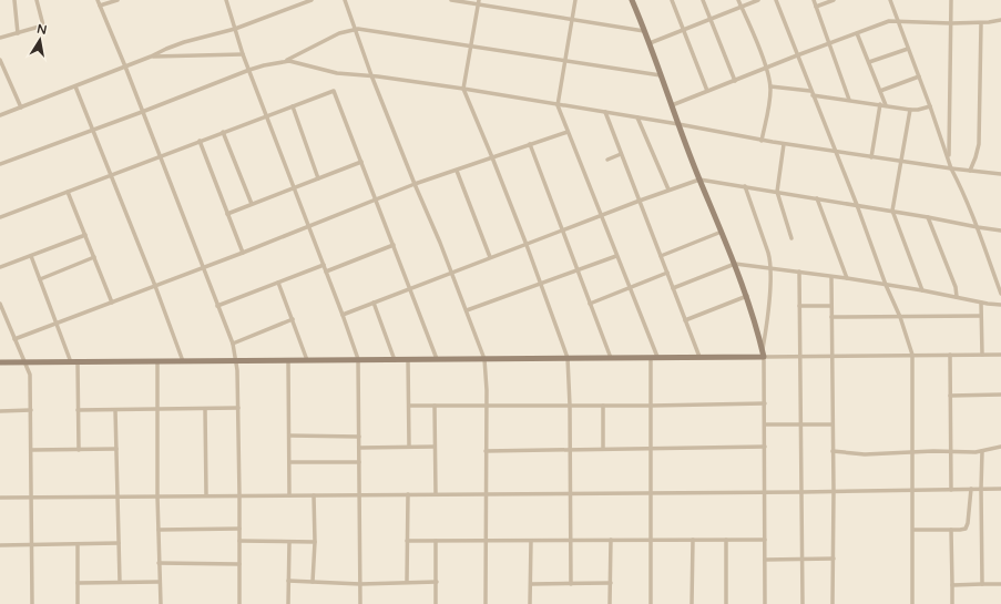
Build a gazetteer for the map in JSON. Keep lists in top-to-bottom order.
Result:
{
  "north": "top"
}
